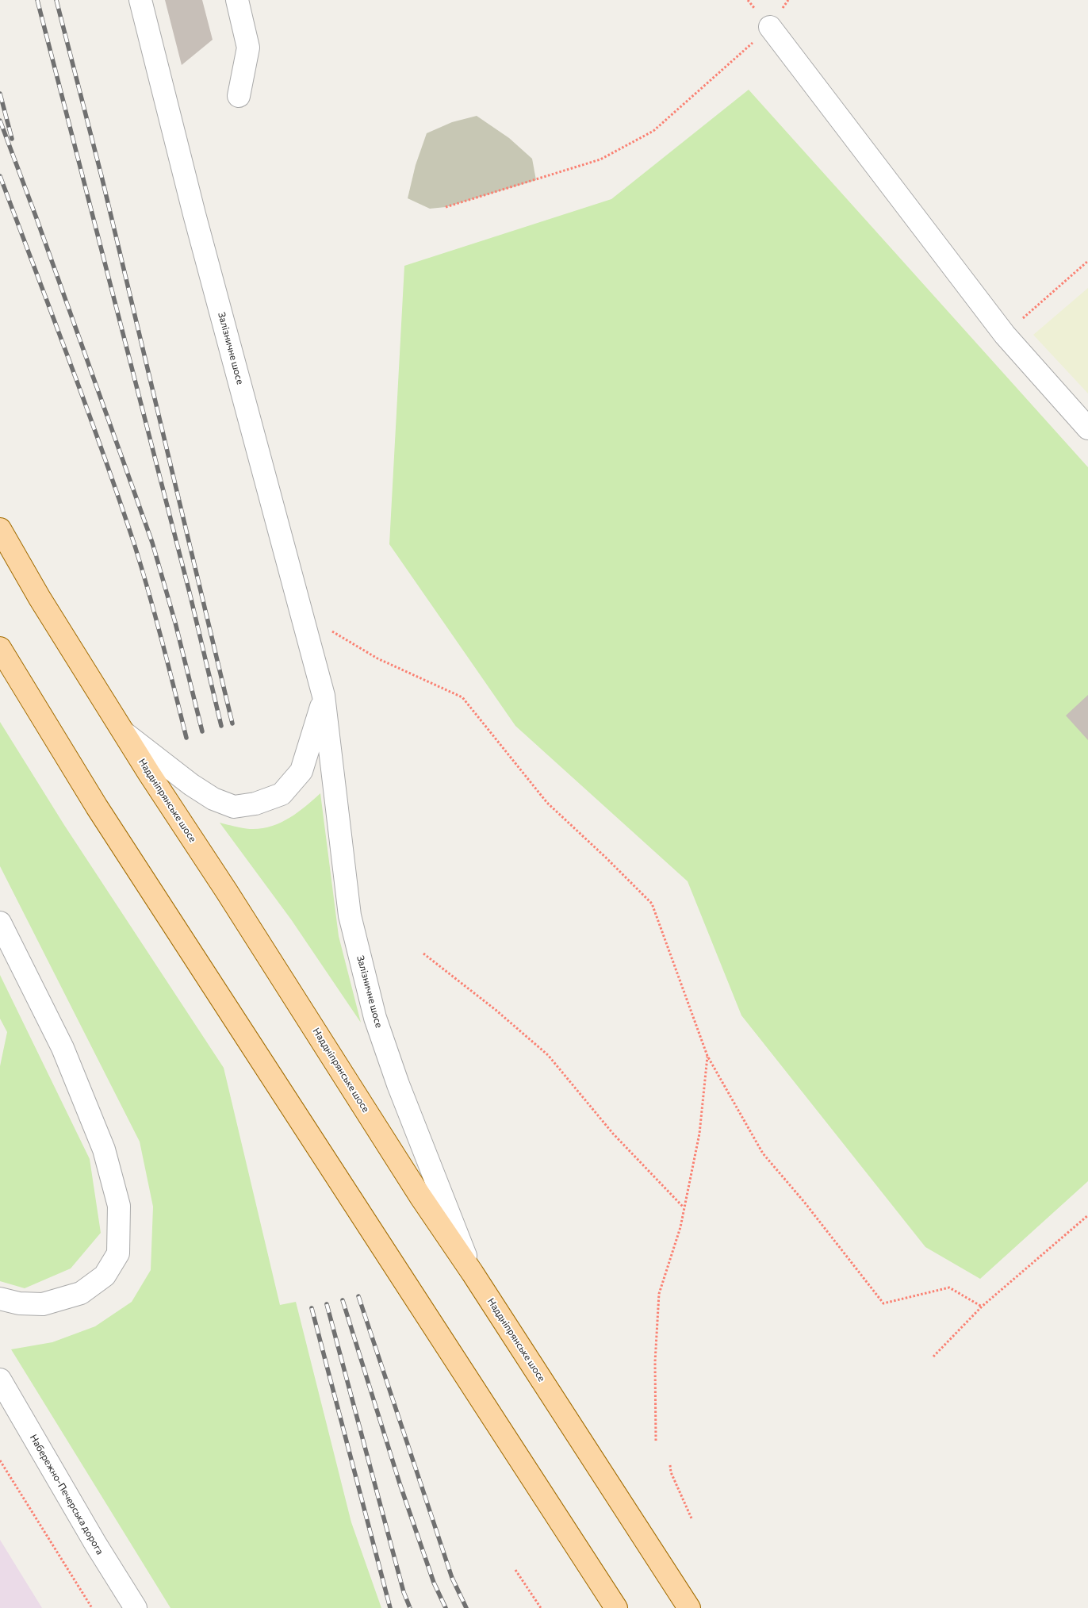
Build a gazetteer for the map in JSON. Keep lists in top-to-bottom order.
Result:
{
  "streets": {
    "main road": ["Наддніпрянське шосе"],
    "street": ["Залізничне шосе", "Набережно-Печерська дорога"]
  },
  "crossings": [
    ["Залізничне шосе", "Наддніпрянське шосе"]
  ]
}
